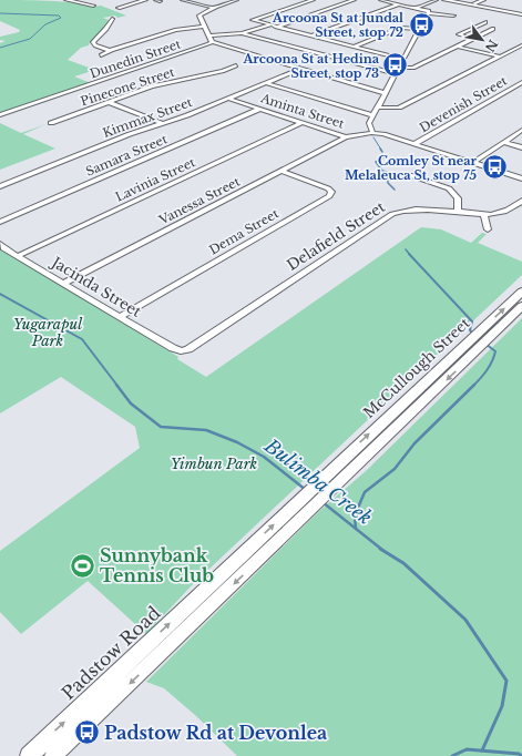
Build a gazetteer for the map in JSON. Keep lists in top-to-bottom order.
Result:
{
  "streets": {
    "main road": ["McCullough Street", "Padstow Road"],
    "street": [
      "Dunedin Street",
      "Pinecone Street",
      "Devenish Street",
      "Aminta Street",
      "Kimmax Street",
      "Samara Street",
      "Lavinia Street",
      "Vanessa Street",
      "Dema Street",
      "Delafield Street",
      "Jacinda Street"
    ]
  },
  "crossings": [
    ["Devenish Street", "Aminta Street"],
    ["Aminta Street", "Kimmax Street"],
    ["Aminta Street", "Samara Street"],
    ["Aminta Street", "Lavinia Street"],
    ["Aminta Street", "Vanessa Street"],
    ["Lavinia Street", "Jacinda Street"],
    ["Vanessa Street", "Dema Street"],
    ["Vanessa Street", "Jacinda Street"],
    ["Dema Street", "Jacinda Street"],
    ["Delafield Street", "Jacinda Street"],
    ["McCullough Street", "Padstow Road"]
  ],
  "one_way": ["Padstow Road"],
  "water": ["Bulimba Creek"],
  "parks": ["Yugarapul Park", "Yimbun Park"],
  "places": {
    "bus stop": [
      "Arcoona St at Jundal Street, stop 72",
      "Arcoona St at Hedina Street, stop 73",
      "Comley St near Melaleuca St, stop 75",
      "Padstow Rd at Devonlea"
    ],
    "sports": ["Sunnybank Tennis Club"]
  },
  "north": "bottom right"
}
